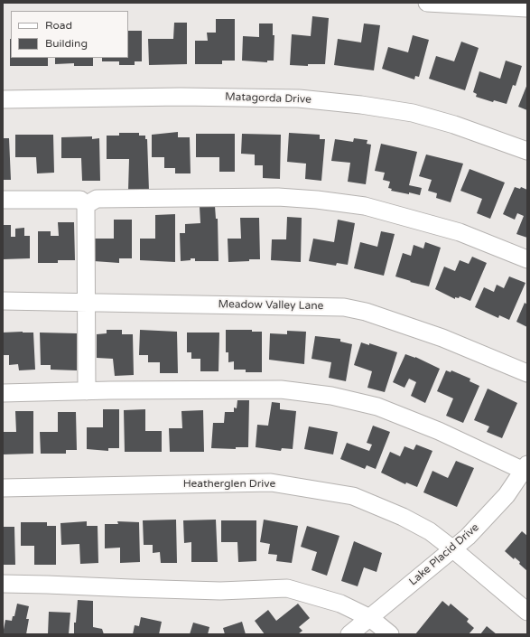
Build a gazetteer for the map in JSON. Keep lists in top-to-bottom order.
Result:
{
  "streets": {
    "street": [
      "Matagorda Drive",
      "Meadow Valley Lane",
      "Heatherglen Drive",
      "Lake Placid Drive"
    ]
  },
  "crossings": [
    ["Heatherglen Drive", "Lake Placid Drive"]
  ],
  "legend": ["Road", "Building"]
}
